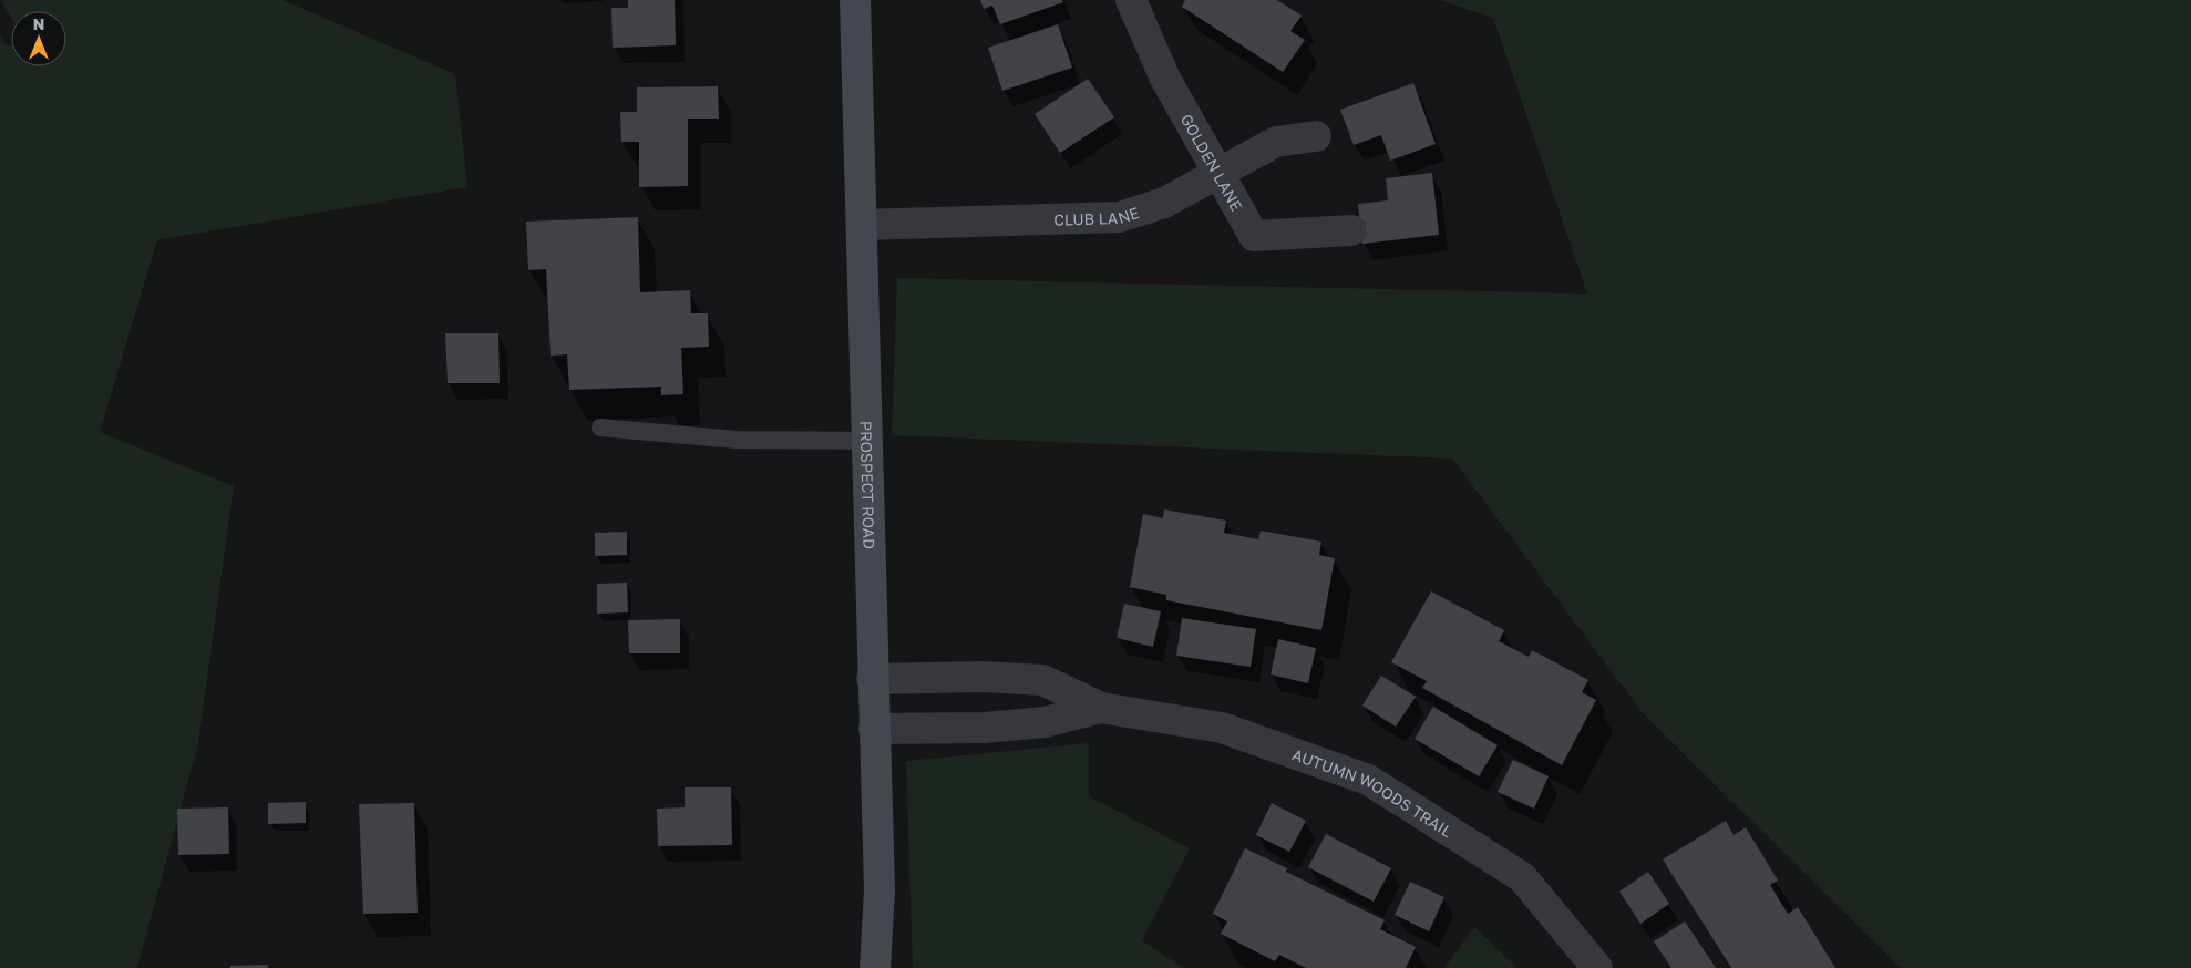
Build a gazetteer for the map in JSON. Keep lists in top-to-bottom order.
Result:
{
  "streets": {
    "main road": ["PROSPECT ROAD"],
    "street": ["GOLDEN LANE", "CLUB LANE", "AUTUMN WOODS TRAIL"]
  },
  "crossings": [
    ["GOLDEN LANE", "CLUB LANE"],
    ["CLUB LANE", "PROSPECT ROAD"],
    ["PROSPECT ROAD", "AUTUMN WOODS TRAIL"]
  ],
  "north": "top"
}
